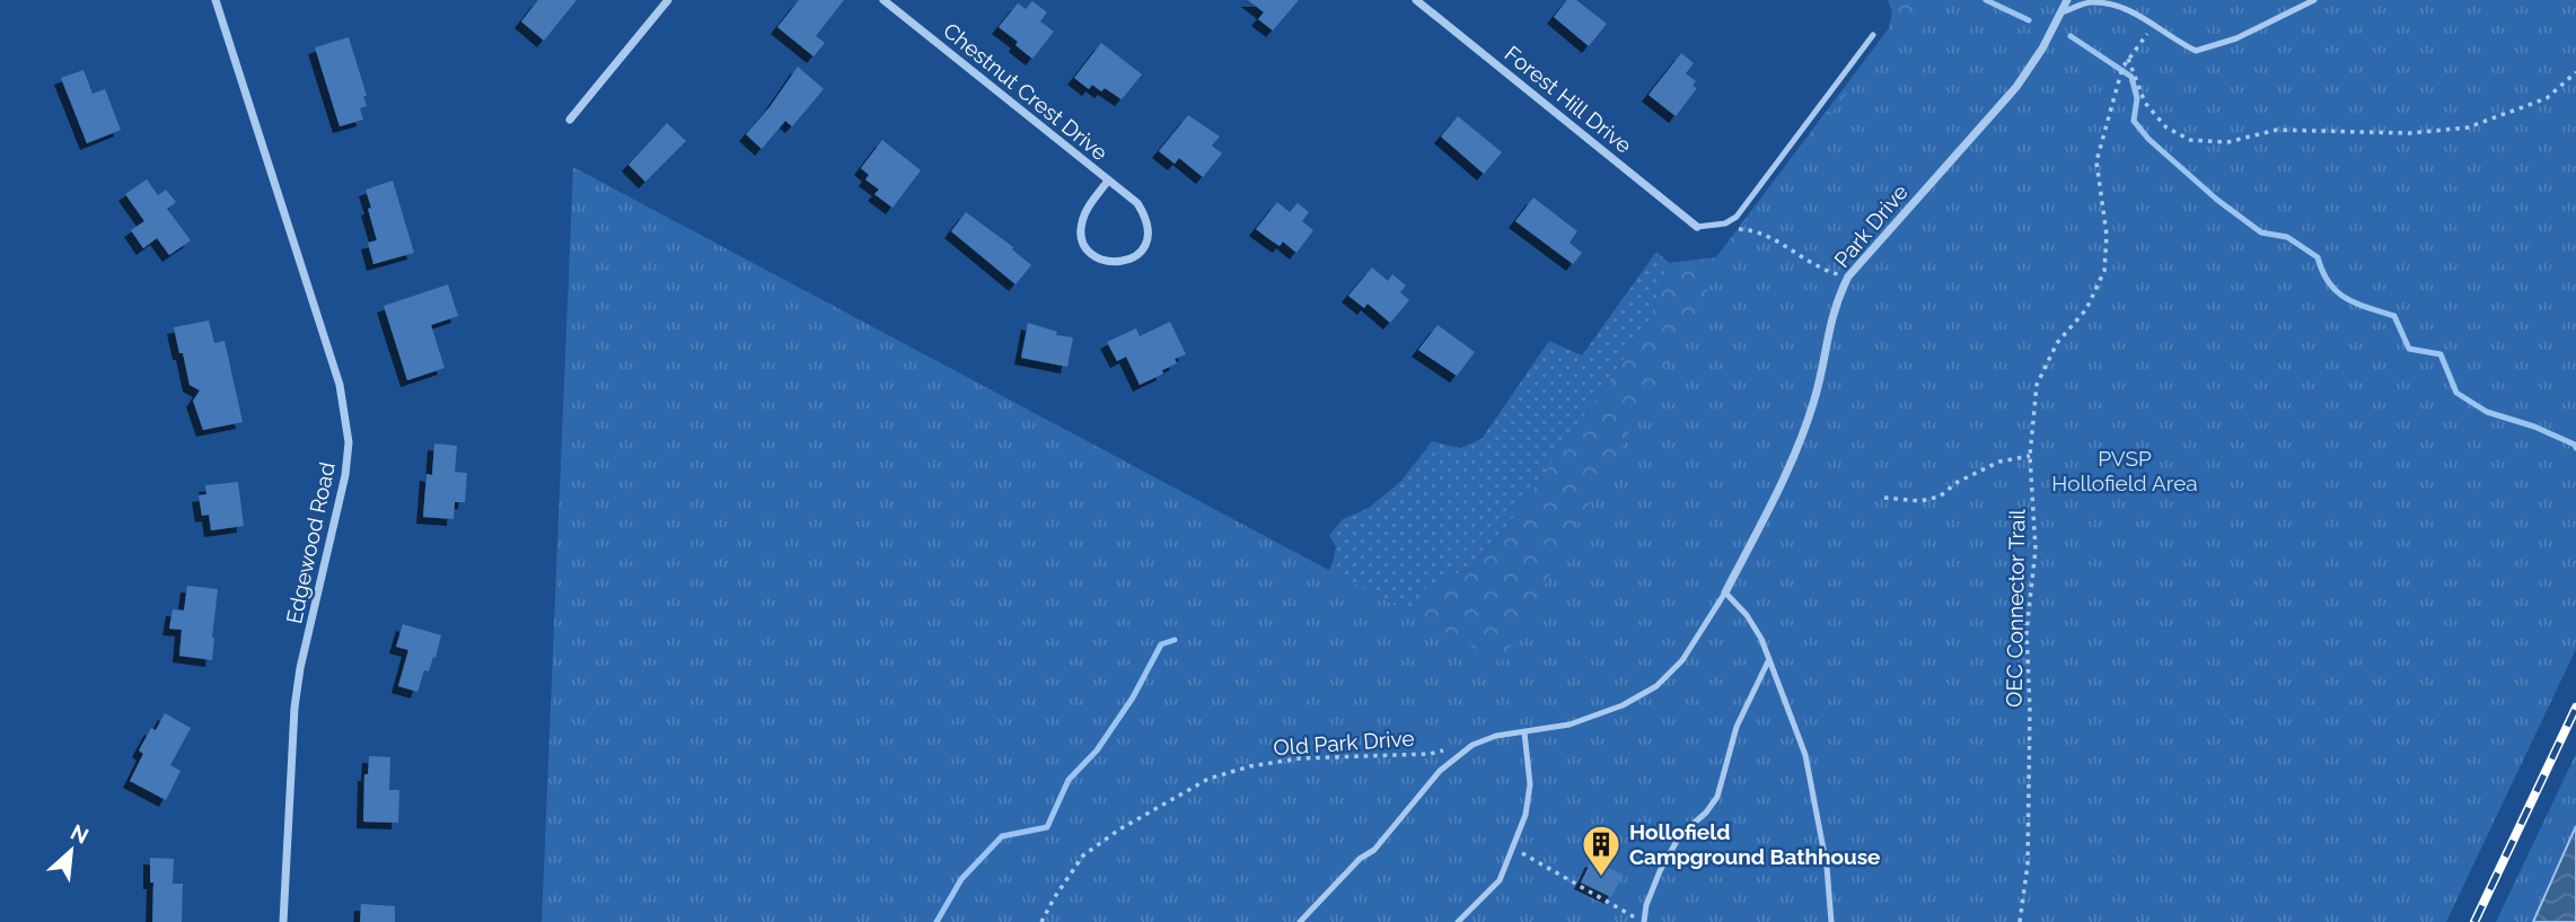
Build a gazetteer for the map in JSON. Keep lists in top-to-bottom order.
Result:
{
  "streets": {
    "street": [
      "Chestnut Crest Drive",
      "Forest Hill Drive",
      "Park Drive",
      "Edgewood Road"
    ],
    "path": ["OEC Connector Trail", "Old Park Drive"]
  },
  "parks": ["PVSP Hollofield Area"],
  "places": {
    "building": ["Hollofield Campground Bathhouse"]
  },
  "north": "top right"
}
